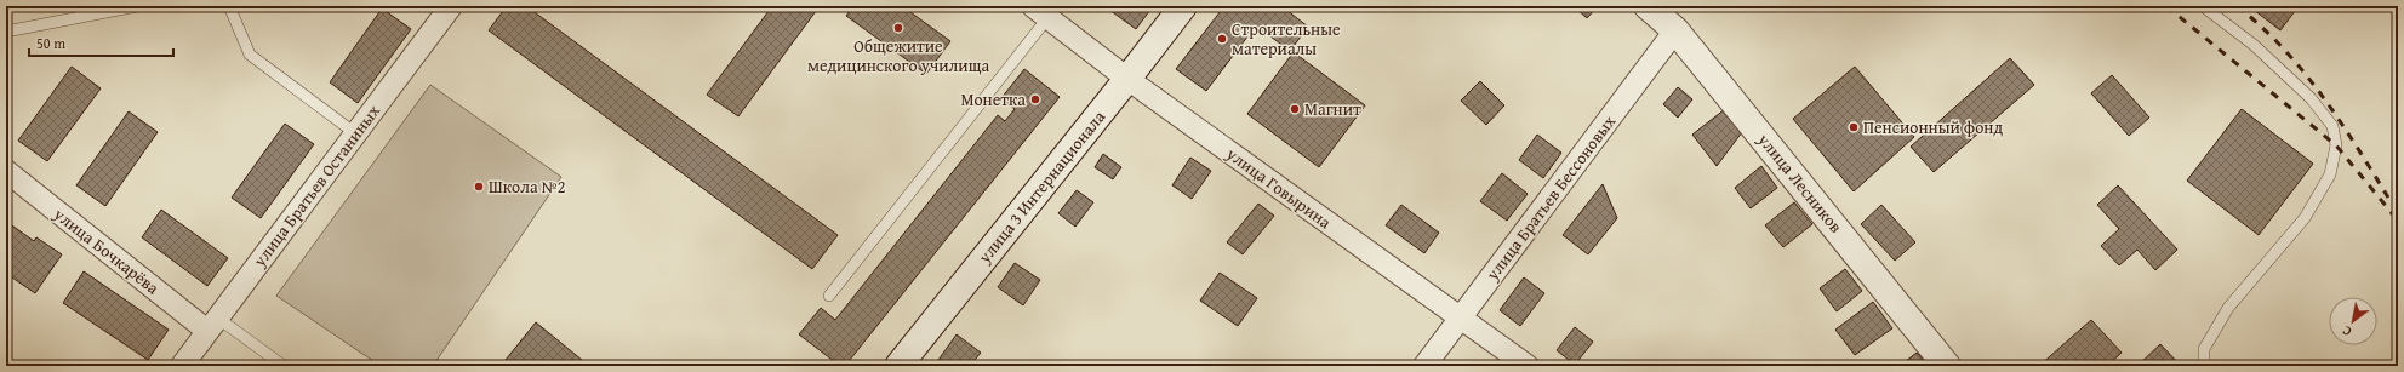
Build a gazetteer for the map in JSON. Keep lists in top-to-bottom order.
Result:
{
  "streets": {
    "street": [
      "улица Лесников",
      "улица Братьев Останиных",
      "улица 3 Интернационала",
      "улица Говырина",
      "улица Братьев Бессоновых",
      "улица Бочкарёва"
    ]
  },
  "crossings": [
    ["улица Лесников", "улица Братьев Бессоновых"],
    ["улица Братьев Останиных", "улица Бочкарёва"],
    ["улица 3 Интернационала", "улица Говырина"],
    ["улица Говырина", "улица Братьев Бессоновых"]
  ],
  "places": [
    "Общежитие медицинского училища",
    "Строительные материалы",
    "Монетка",
    "Магнит",
    "Пенсионный фонд",
    "Школа №2"
  ],
  "scale_bar": "50 m",
  "north": "bottom left"
}
